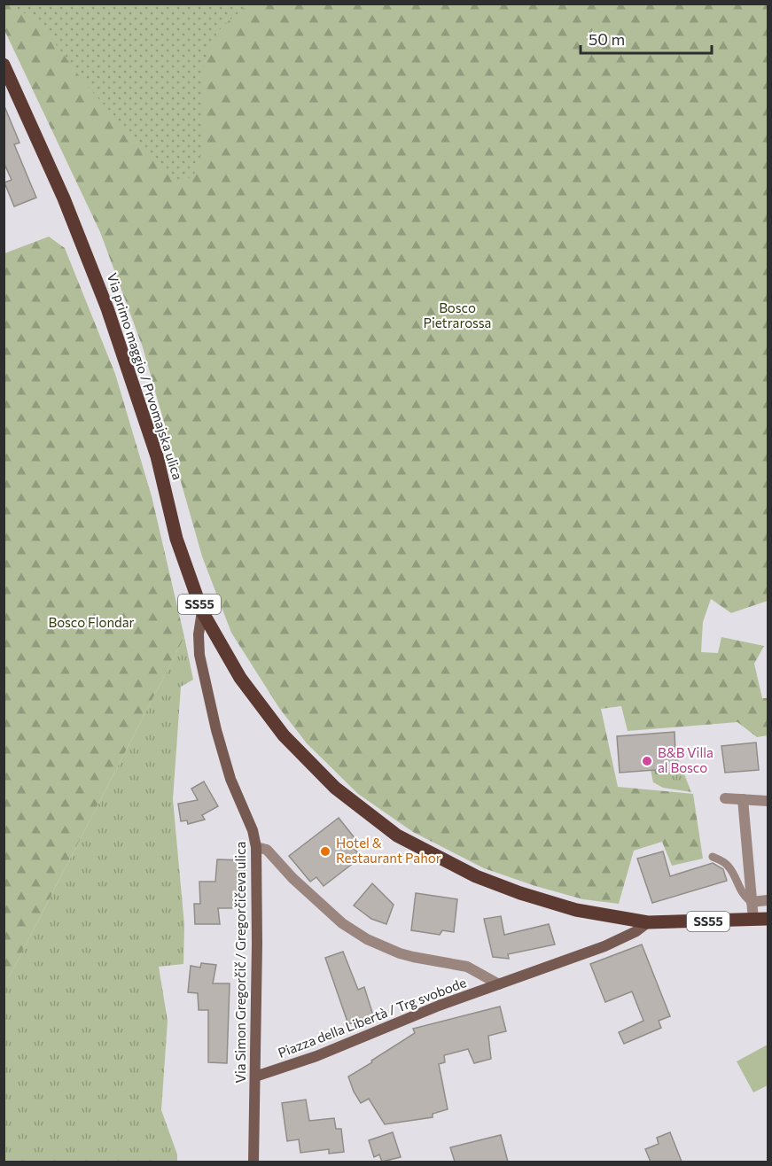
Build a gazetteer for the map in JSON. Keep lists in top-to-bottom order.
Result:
{
  "streets": {
    "main road": [
      "Via primo maggio / Prvomajska ulica",
      "SS55",
      "Via Simon Gregorčič / Gregorčičeva ulica",
      "Piazza della Libertà / Trg svobode"
    ]
  },
  "crossings": [
    ["Via primo maggio / Prvomajska ulica", "Via Simon Gregorčič / Gregorčičeva ulica"],
    ["Via primo maggio / Prvomajska ulica", "Piazza della Libertà / Trg svobode"],
    ["Via Simon Gregorčič / Gregorčičeva ulica", "Piazza della Libertà / Trg svobode"]
  ],
  "parks": ["Bosco Pietrarossa", "Bosco Flondar"],
  "places": ["B&B Villa al Bosco", "Hotel & Restaurant Pahor"],
  "scale_bar": "50 m"
}
